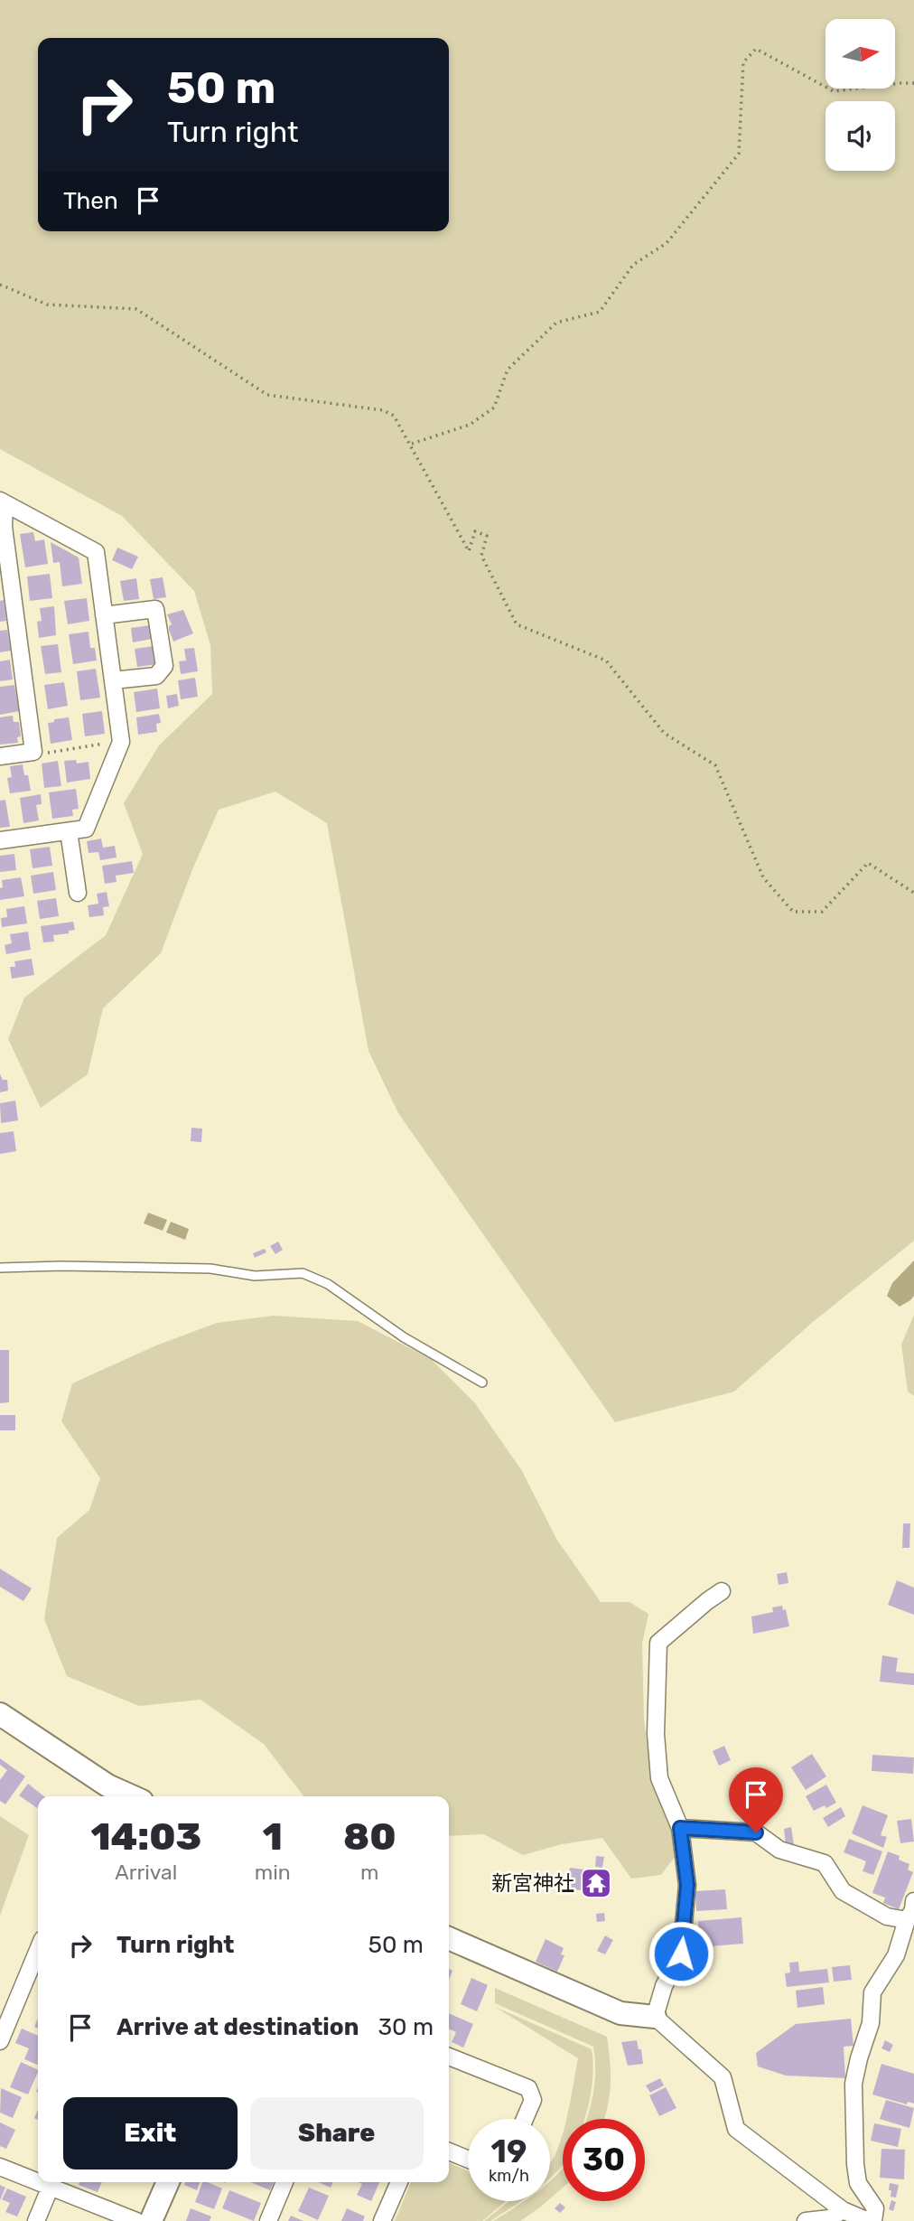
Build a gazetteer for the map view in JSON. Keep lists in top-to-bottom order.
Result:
{
  "places": {
    "temple": ["新宮神社"]
  },
  "north": "right",
  "page": {
    "turn": ["50 m", "Turn right"],
    "then": "Then",
    "eta": [
      "14:03",
      "Arrival",
      "1",
      "min",
      "80",
      "m"
    ],
    "list": [
      {
        "name": "Turn right",
        "value": "50 m"
      },
      {
        "name": "Arrive at destination",
        "value": "30 m"
      }
    ],
    "buttons": ["Exit", "Share"],
    "speed": "19 km/h",
    "limit": "30"
  }
}
